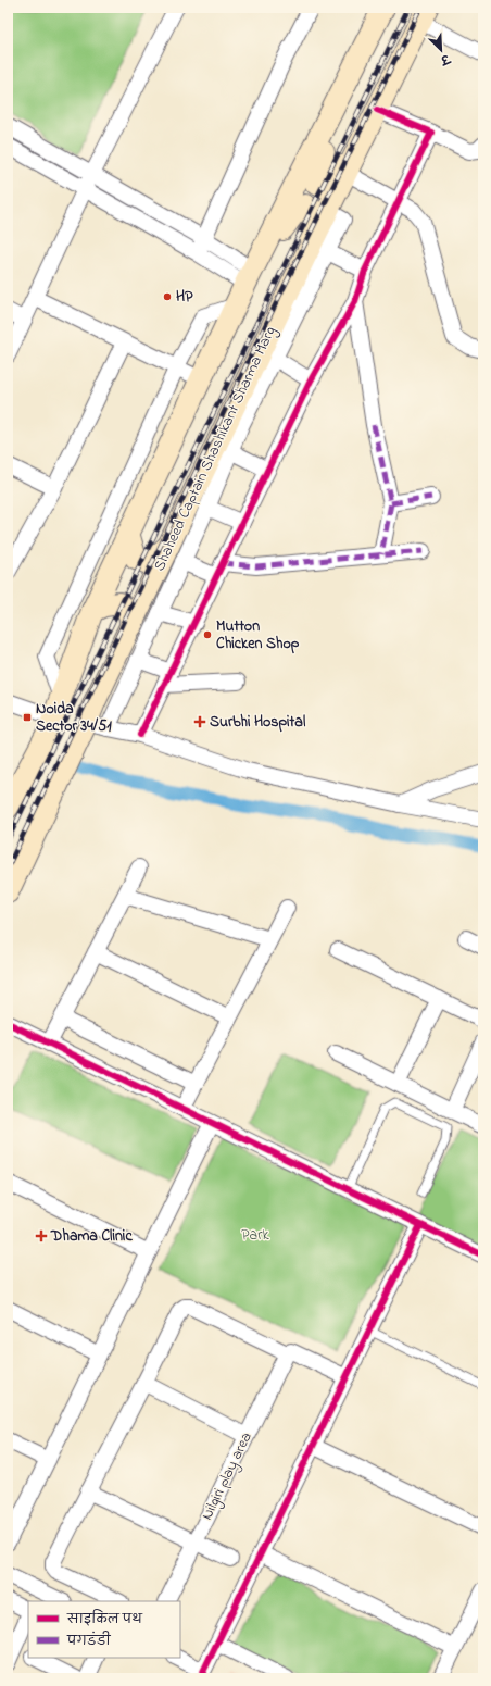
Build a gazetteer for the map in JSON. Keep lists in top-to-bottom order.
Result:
{
  "streets": {
    "main road": ["Shaheed Captain Shashikant Sharma Marg"],
    "street": ["Nilgiri play area"]
  },
  "parks": ["Park"],
  "places": {
    "other": ["HP", "Mutton Chicken Shop"],
    "transit": ["Noida Sector 34/51"],
    "health": ["Surbhi Hospital", "Dhama Clinic"]
  },
  "legend": ["साइकिल पथ", "पगडंडी"],
  "north": "bottom right"
}
